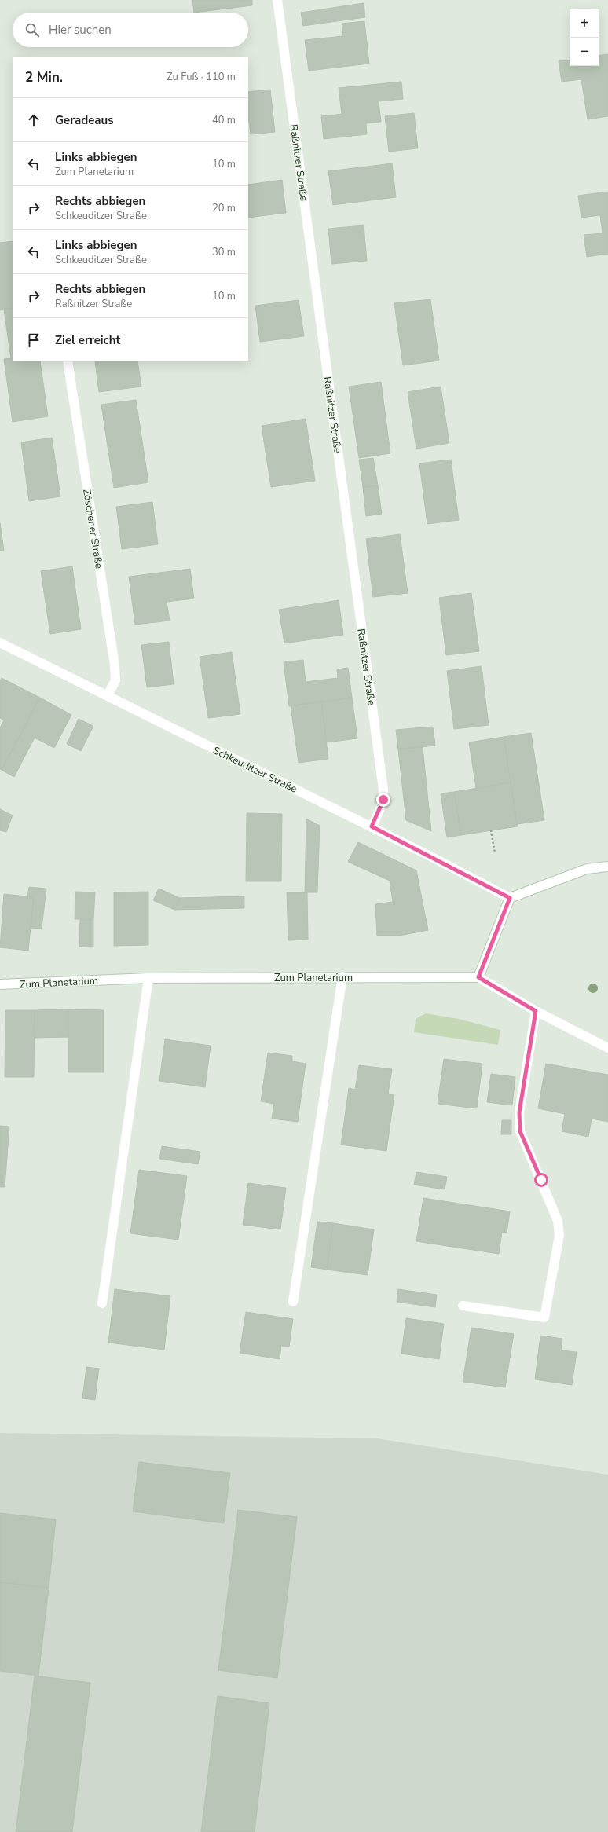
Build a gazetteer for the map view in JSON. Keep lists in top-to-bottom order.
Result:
{
  "streets": {
    "street": [
      "Raßnitzer Straße",
      "Zöschener Straße",
      "Schkeuditzer Straße",
      "Zum Planetarium"
    ]
  },
  "crossings": [
    ["Raßnitzer Straße", "Schkeuditzer Straße"],
    ["Zöschener Straße", "Schkeuditzer Straße"]
  ],
  "page": {
    "map_buttons": ["+", "−"],
    "search": "Hier suchen",
    "heading": ["2 Min.", "Zu Fuß · 110 m"],
    "list": [
      ["Geradeaus", "40 m"],
      ["Links abbiegen", "Zum Planetarium", "10 m"],
      ["Rechts abbiegen", "Schkeuditzer Straße", "20 m"],
      ["Links abbiegen", "Schkeuditzer Straße", "30 m"],
      ["Rechts abbiegen", "Raßnitzer Straße", "10 m"],
      "Ziel erreicht"
    ]
  }
}
